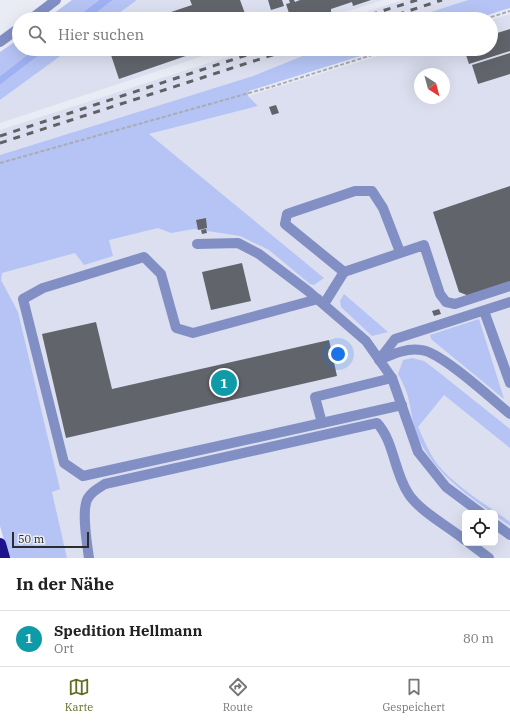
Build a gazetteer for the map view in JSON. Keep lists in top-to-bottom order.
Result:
{
  "scale_bar": "50 m",
  "north": "bottom right",
  "page": {
    "search": "Hier suchen",
    "pins": "1",
    "scale": "50 m",
    "heading": "In der Nähe",
    "list": [
      {
        "mark": "1",
        "name": "Spedition Hellmann",
        "note": "Ort",
        "value": "80 m"
      }
    ],
    "nav": ["Karte", "Route", "Gespeichert"]
  }
}
